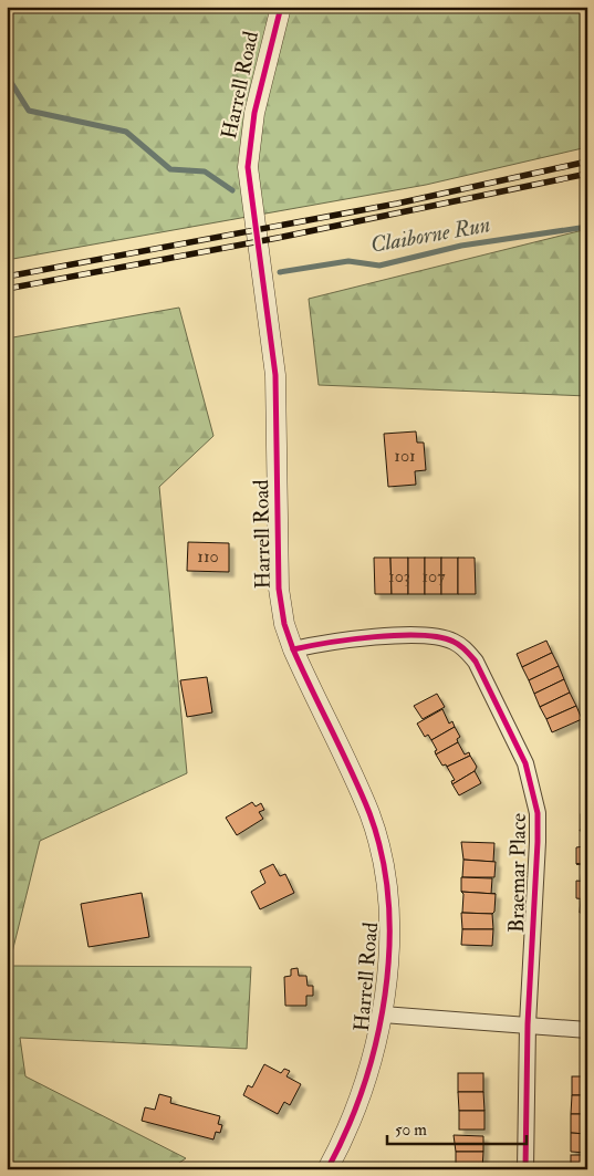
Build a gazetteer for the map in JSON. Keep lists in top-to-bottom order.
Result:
{
  "streets": {
    "street": ["Harrell Road", "Braemar Place"]
  },
  "crossings": [
    ["Harrell Road", "Braemar Place"]
  ],
  "water": ["Claiborne Run"],
  "house_numbers": [
    "101",
    "110",
    "103",
    "107"
  ],
  "scale_bar": "50 m"
}
